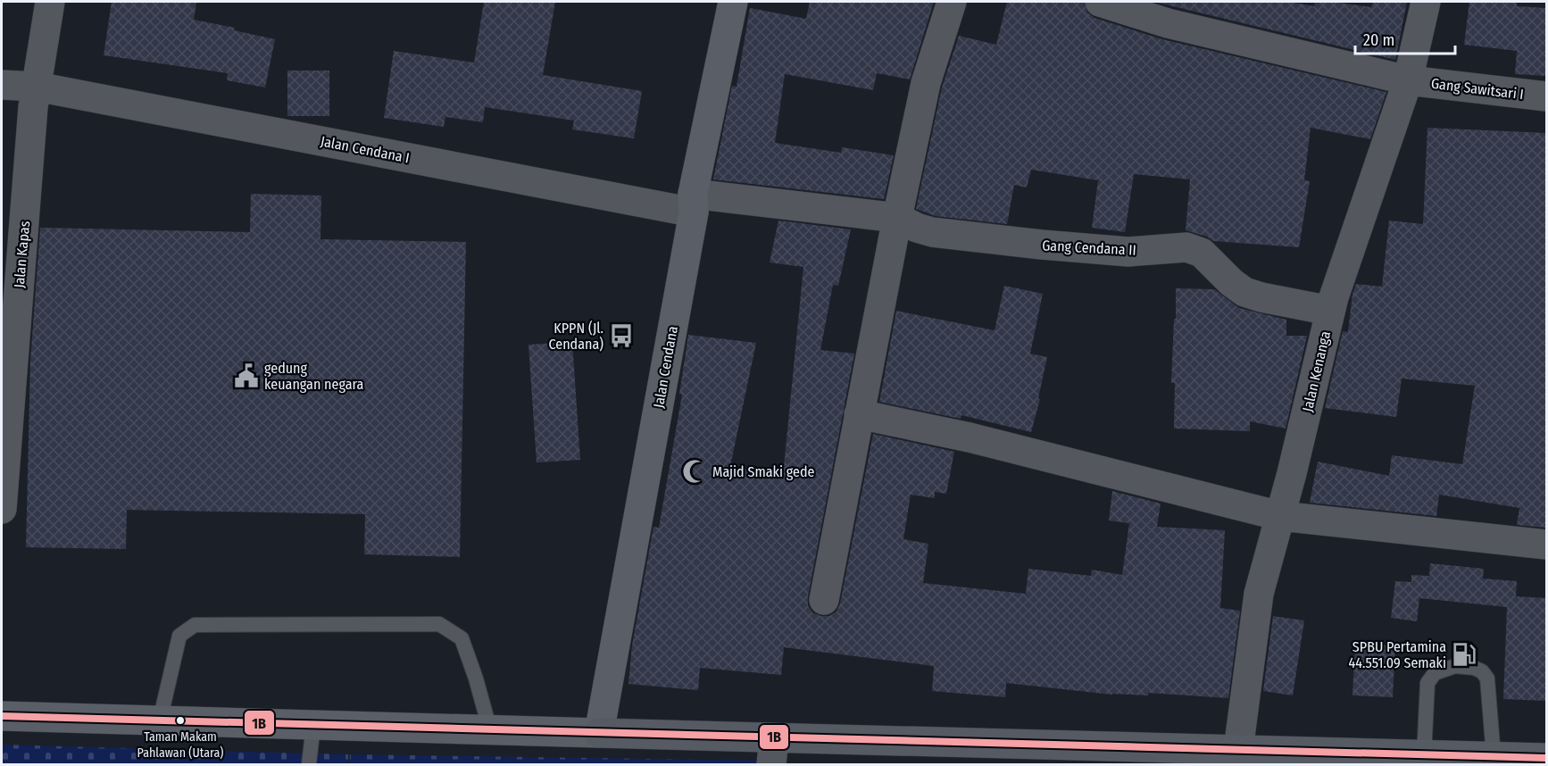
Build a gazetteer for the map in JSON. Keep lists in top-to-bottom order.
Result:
{
  "streets": {
    "main road": ["Jalan Cendana"],
    "street": [
      "Gang Sawitsari I",
      "Jalan Cendana I",
      "Gang Cendana II",
      "Jalan Kapas",
      "Jalan Kenanga"
    ]
  },
  "crossings": [
    ["Gang Sawitsari I", "Jalan Kenanga"],
    ["Jalan Cendana I", "Gang Cendana II"],
    ["Jalan Cendana I", "Jalan Kapas"],
    ["Jalan Cendana I", "Jalan Cendana"],
    ["Gang Cendana II", "Jalan Kenanga"]
  ],
  "places": {
    "bus stop": ["KPPN (Jl. Cendana)"],
    "public building": ["gedung keuangan negara"],
    "mosque": ["Majid Smaki gede"],
    "fuel station": ["SPBU Pertamina 44.551.09 Semaki"],
    "other": ["Taman Makam Pahlawan (Utara)"]
  },
  "lines": ["transit line 1B"],
  "scale_bar": "20 m"
}
